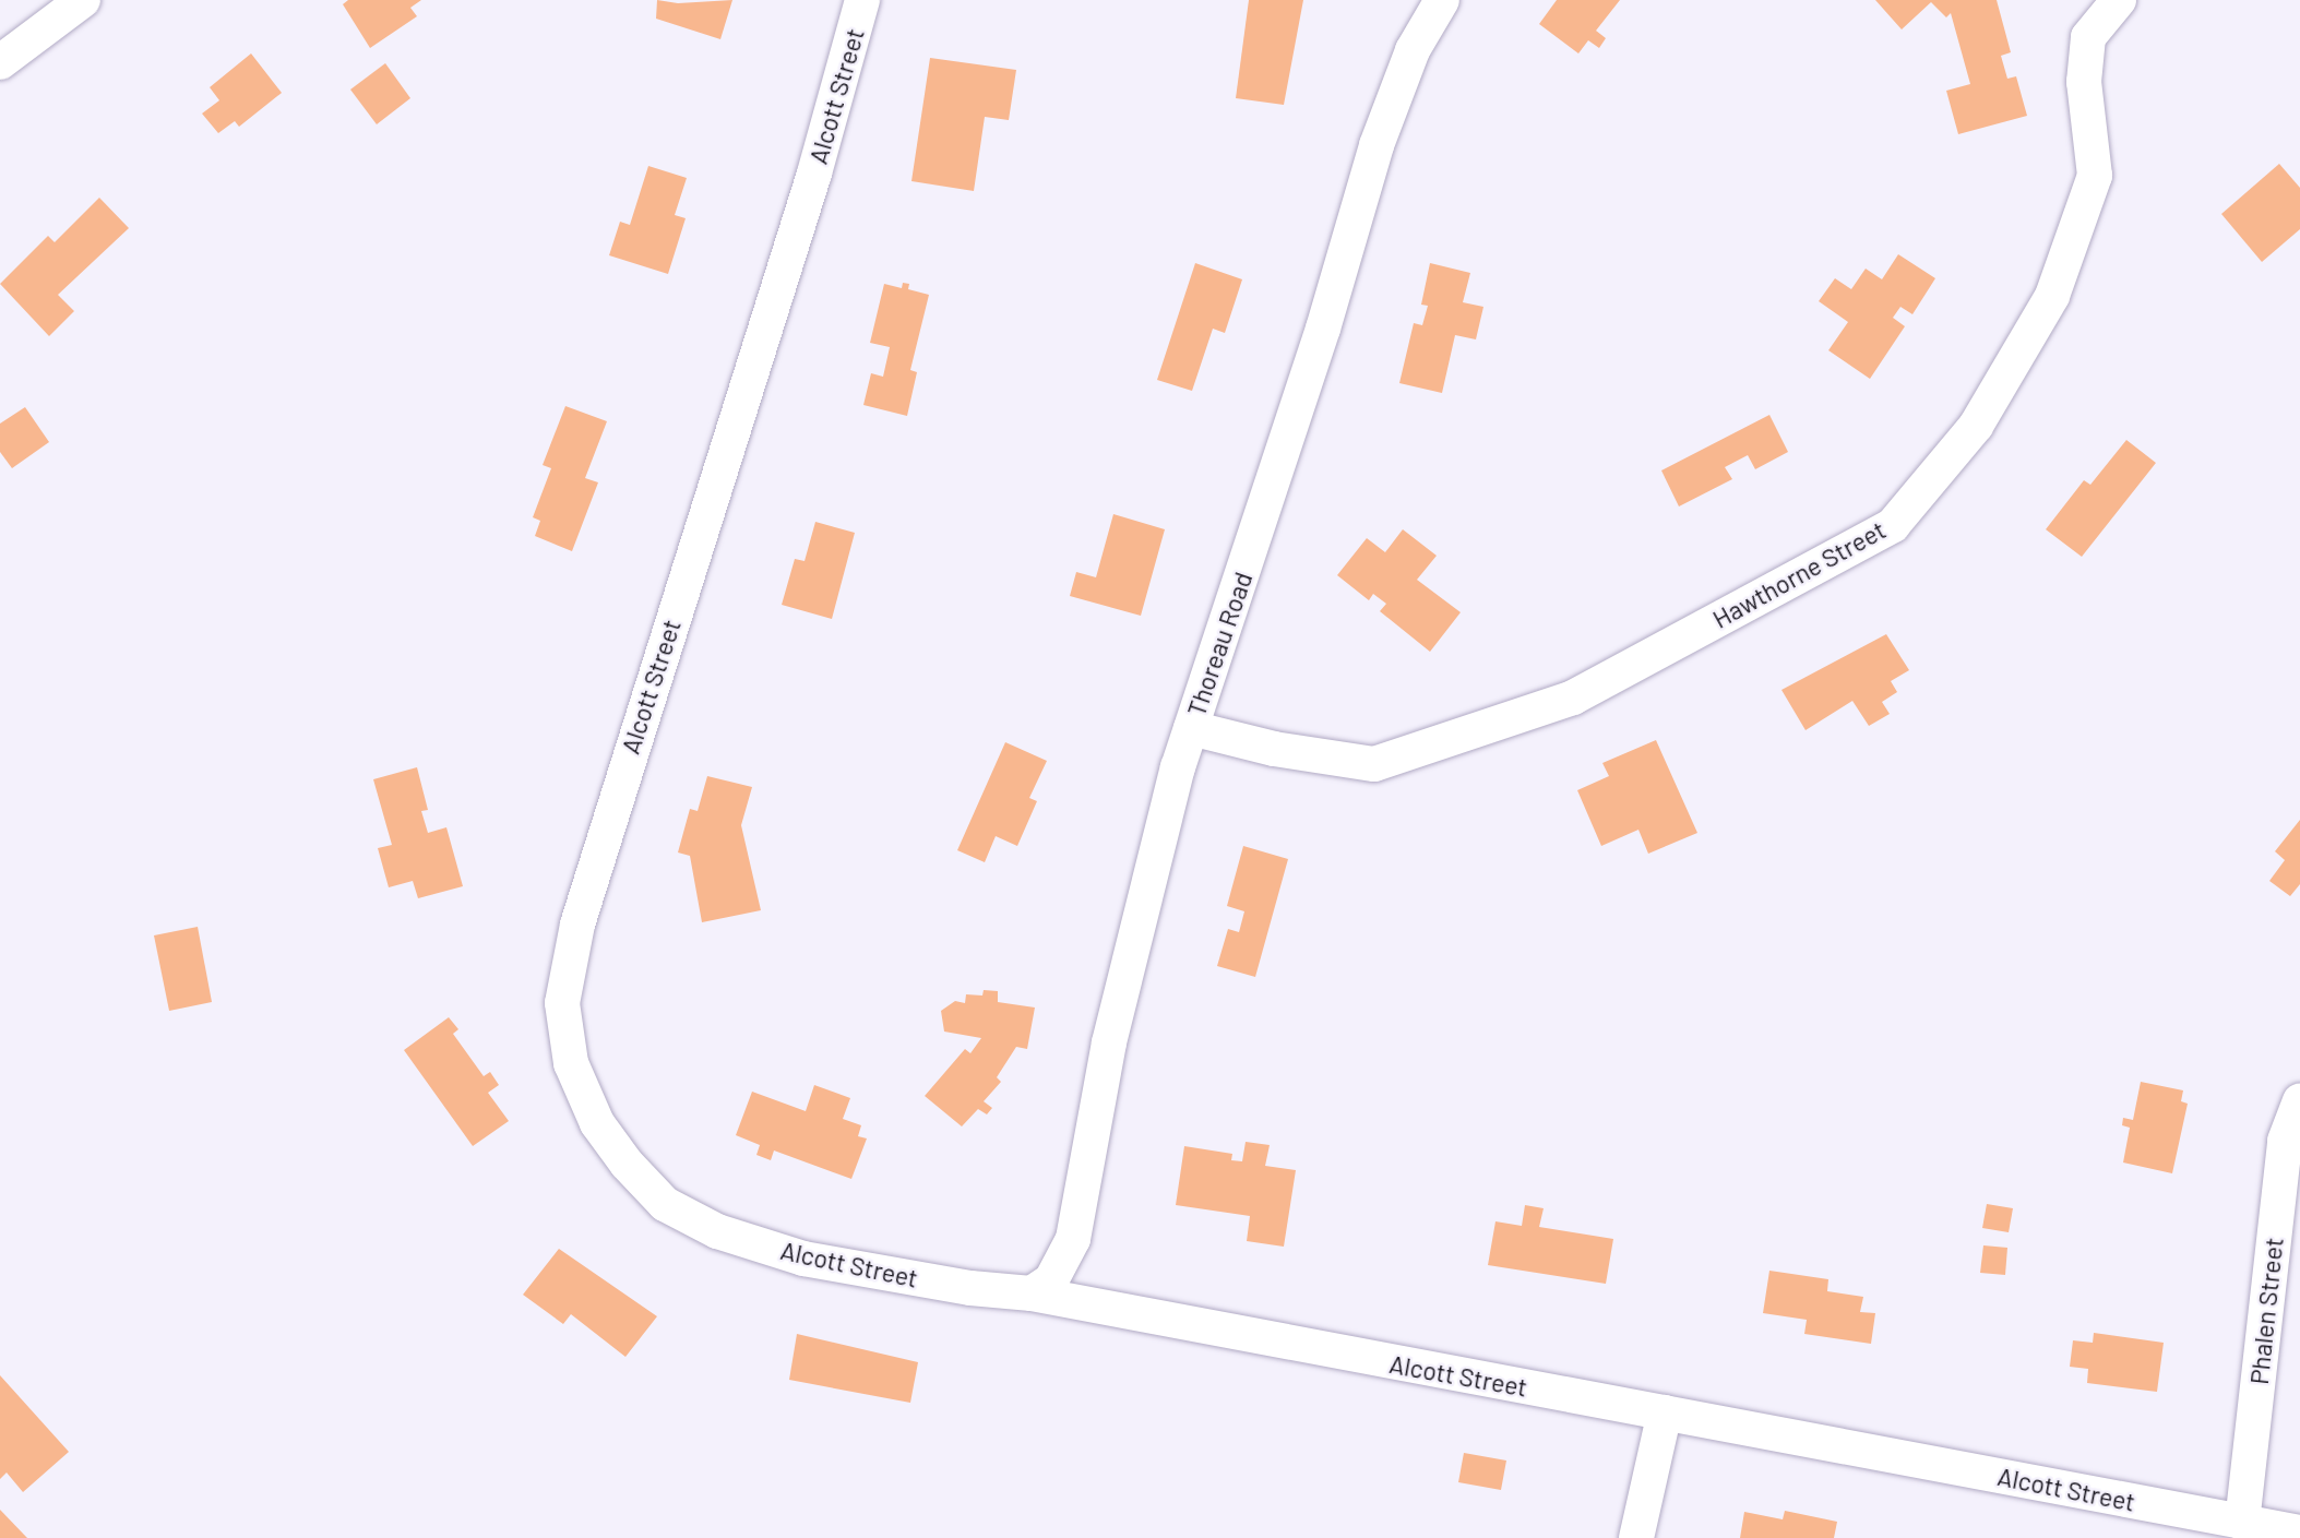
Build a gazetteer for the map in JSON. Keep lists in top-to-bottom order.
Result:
{
  "streets": {
    "street": [
      "Alcott Street",
      "Hawthorne Street",
      "Thoreau Road",
      "Phalen Street"
    ]
  },
  "crossings": [
    ["Alcott Street", "Thoreau Road"],
    ["Alcott Street", "Phalen Street"],
    ["Hawthorne Street", "Thoreau Road"]
  ]
}
